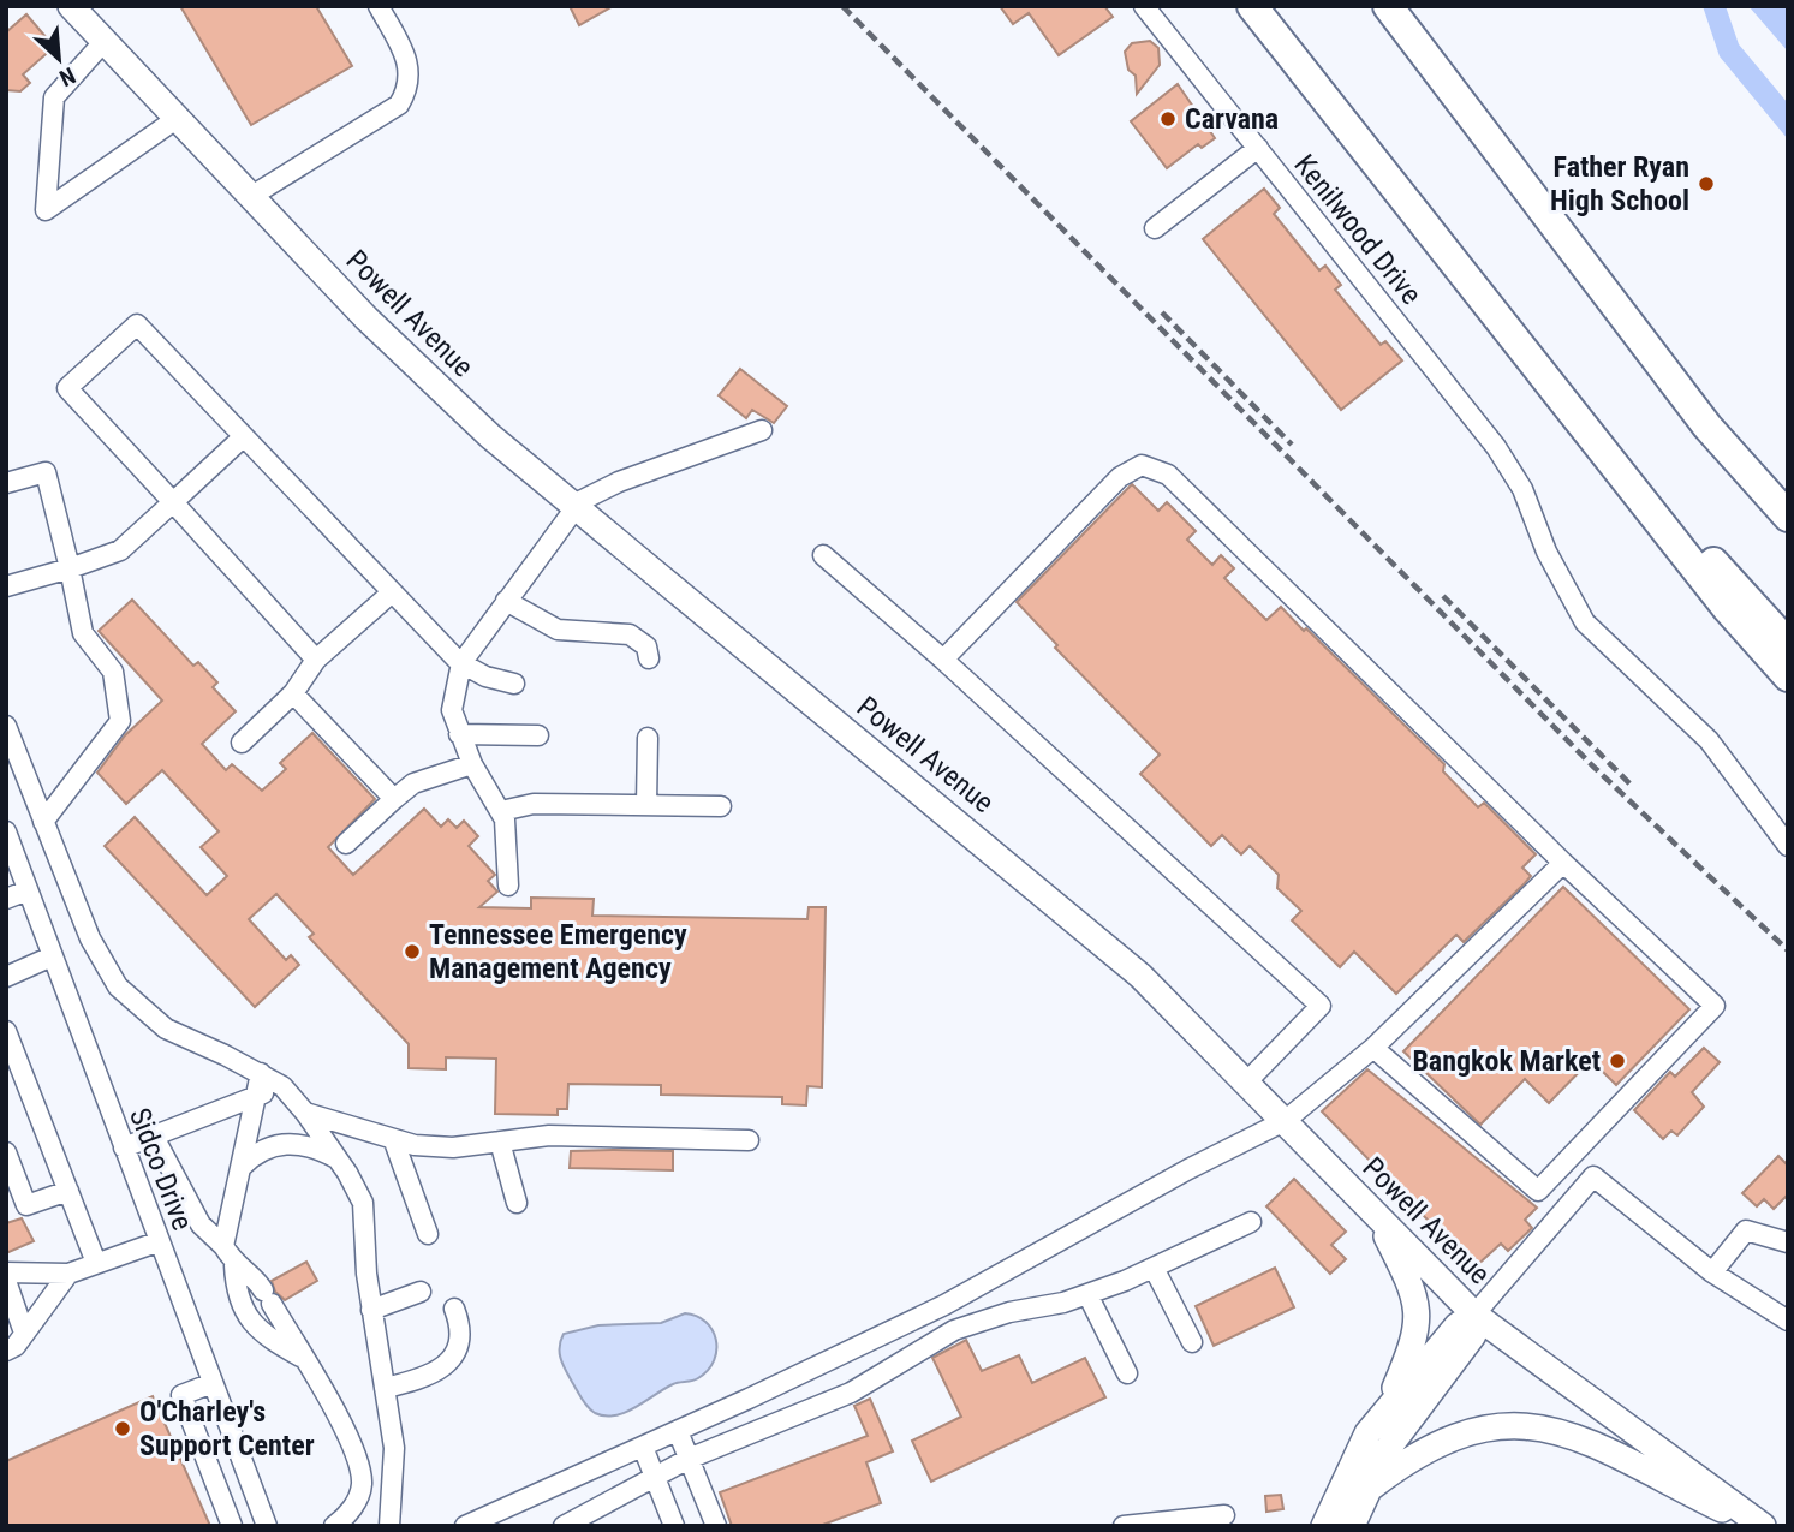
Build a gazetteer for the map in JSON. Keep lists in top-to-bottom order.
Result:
{
  "streets": {
    "main road": ["Powell Avenue"],
    "street": ["Kenilwood Drive", "Sidco Drive"]
  },
  "places": [
    "Carvana",
    "Father Ryan High School",
    "Tennessee Emergency Management Agency",
    "Bangkok Market",
    "O'Charley's Support Center"
  ],
  "north": "bottom right"
}
